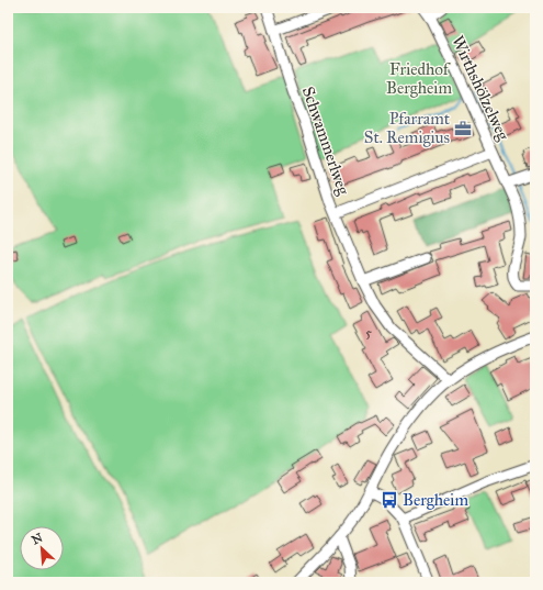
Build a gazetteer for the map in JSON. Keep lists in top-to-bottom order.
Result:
{
  "streets": {
    "street": ["Wirthshölzelweg", "Schwammerlweg"]
  },
  "parks": ["Friedhof Bergheim"],
  "places": {
    "office": ["Pfarramt St. Remigius"],
    "bus stop": ["Bergheim"]
  },
  "house_numbers": ["5"],
  "north": "top left"
}
